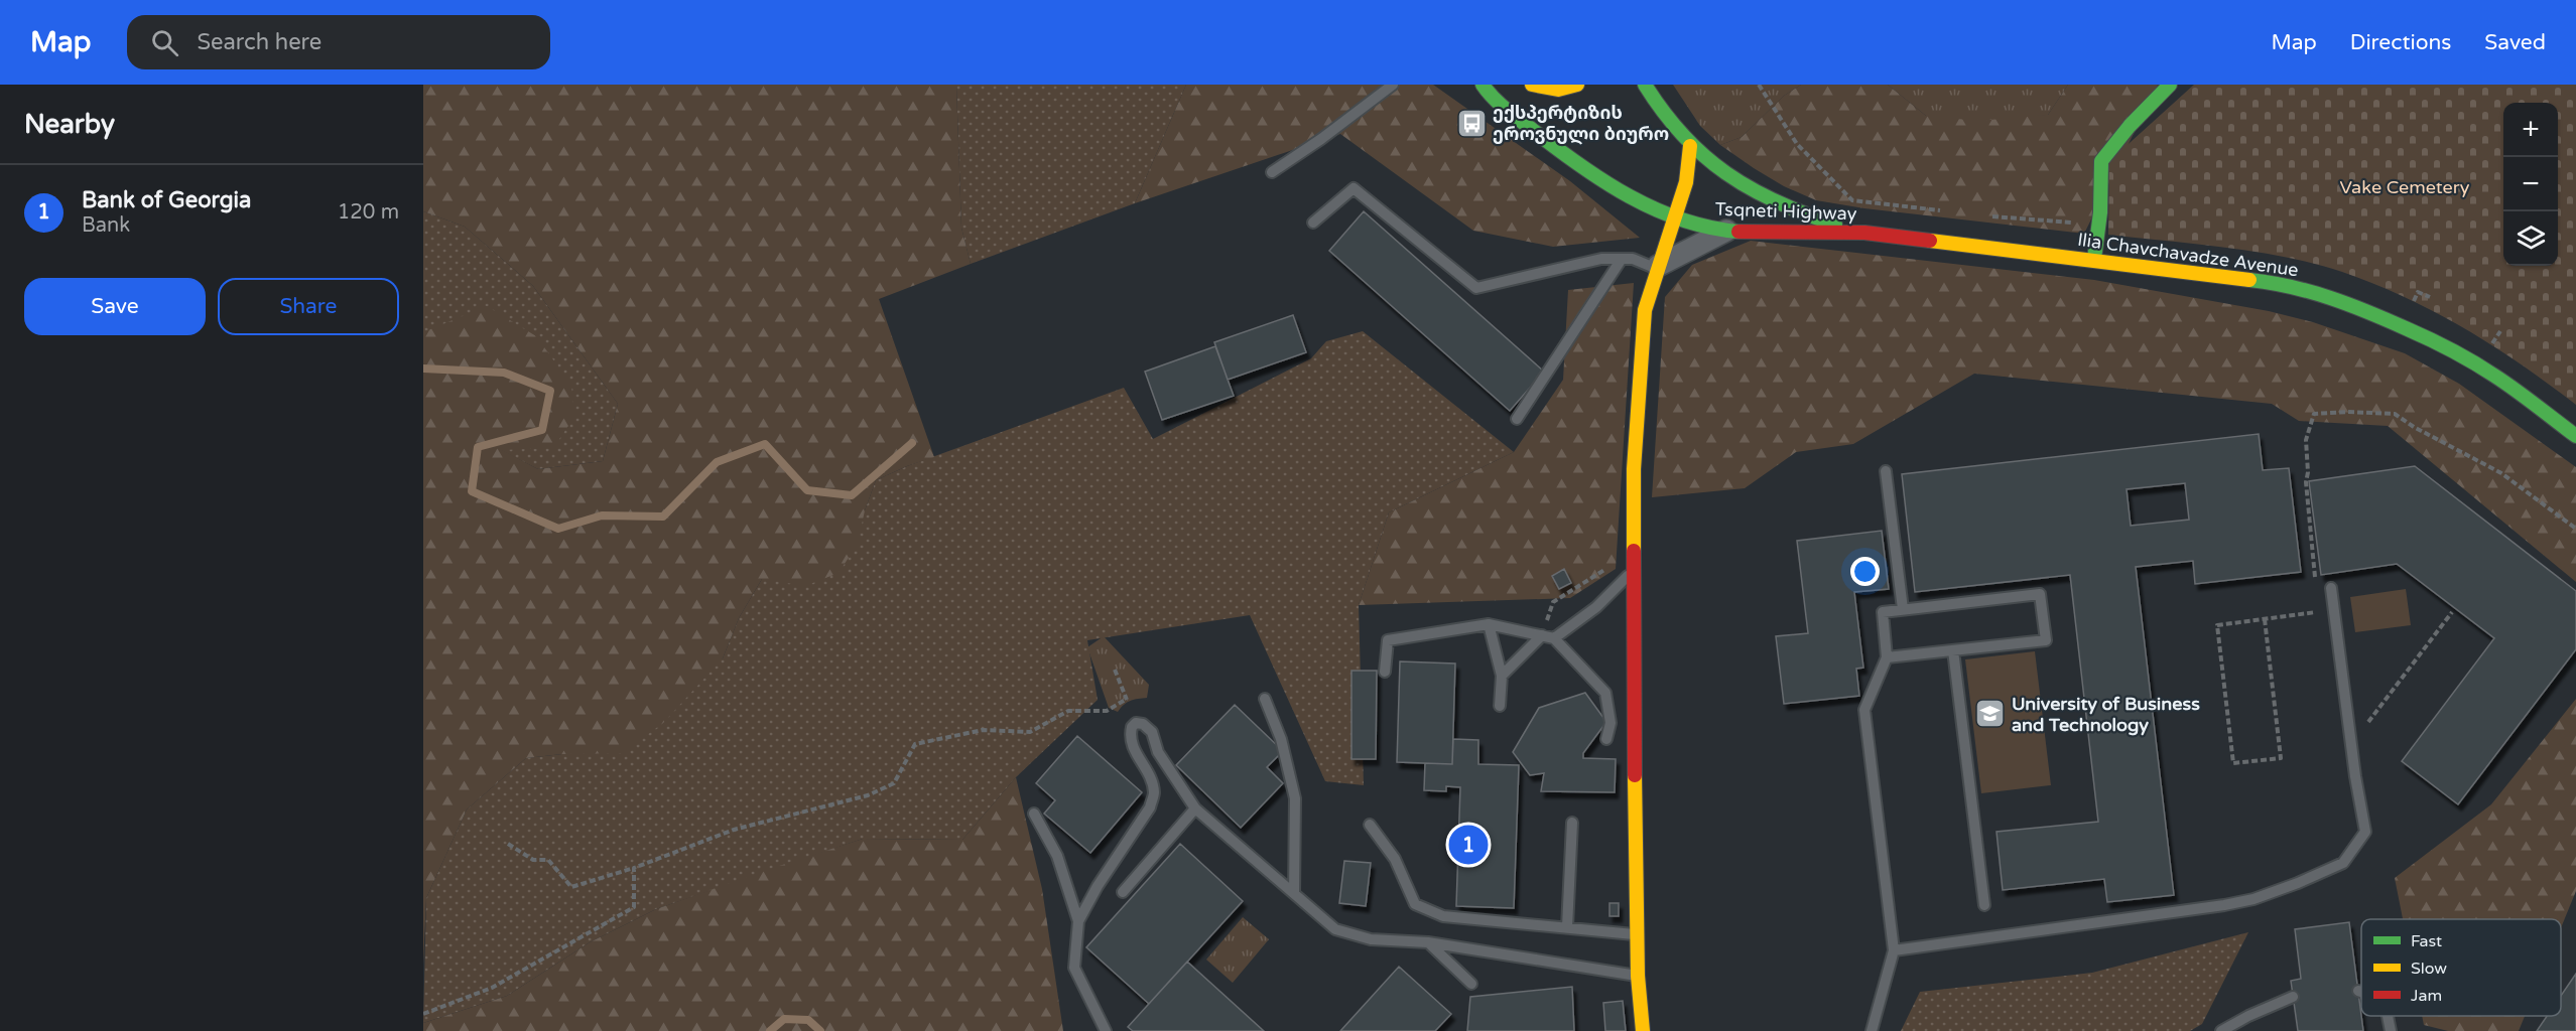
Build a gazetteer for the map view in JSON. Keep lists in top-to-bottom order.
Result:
{
  "streets": {
    "main road": ["Tsqneti Highway", "Ilia Chavchavadze Avenue"]
  },
  "crossings": [
    ["Tsqneti Highway", "Ilia Chavchavadze Avenue"]
  ],
  "parks": ["Vake Cemetery"],
  "places": {
    "bus stop": ["ექსპერტიზის ეროვნული ბიურო"],
    "school or university": ["University of Business and Technology"]
  },
  "legend": ["Fast", "Slow", "Jam"],
  "page": {
    "header": "Map",
    "search": "Search here",
    "nav": ["Map", "Directions", "Saved"],
    "heading": "Nearby",
    "map_buttons": ["+", "−"],
    "list": [
      {
        "mark": "1",
        "name": "Bank of Georgia",
        "note": "Bank",
        "value": "120 m"
      }
    ],
    "buttons": ["Save", "Share"],
    "pins": "1"
  }
}
